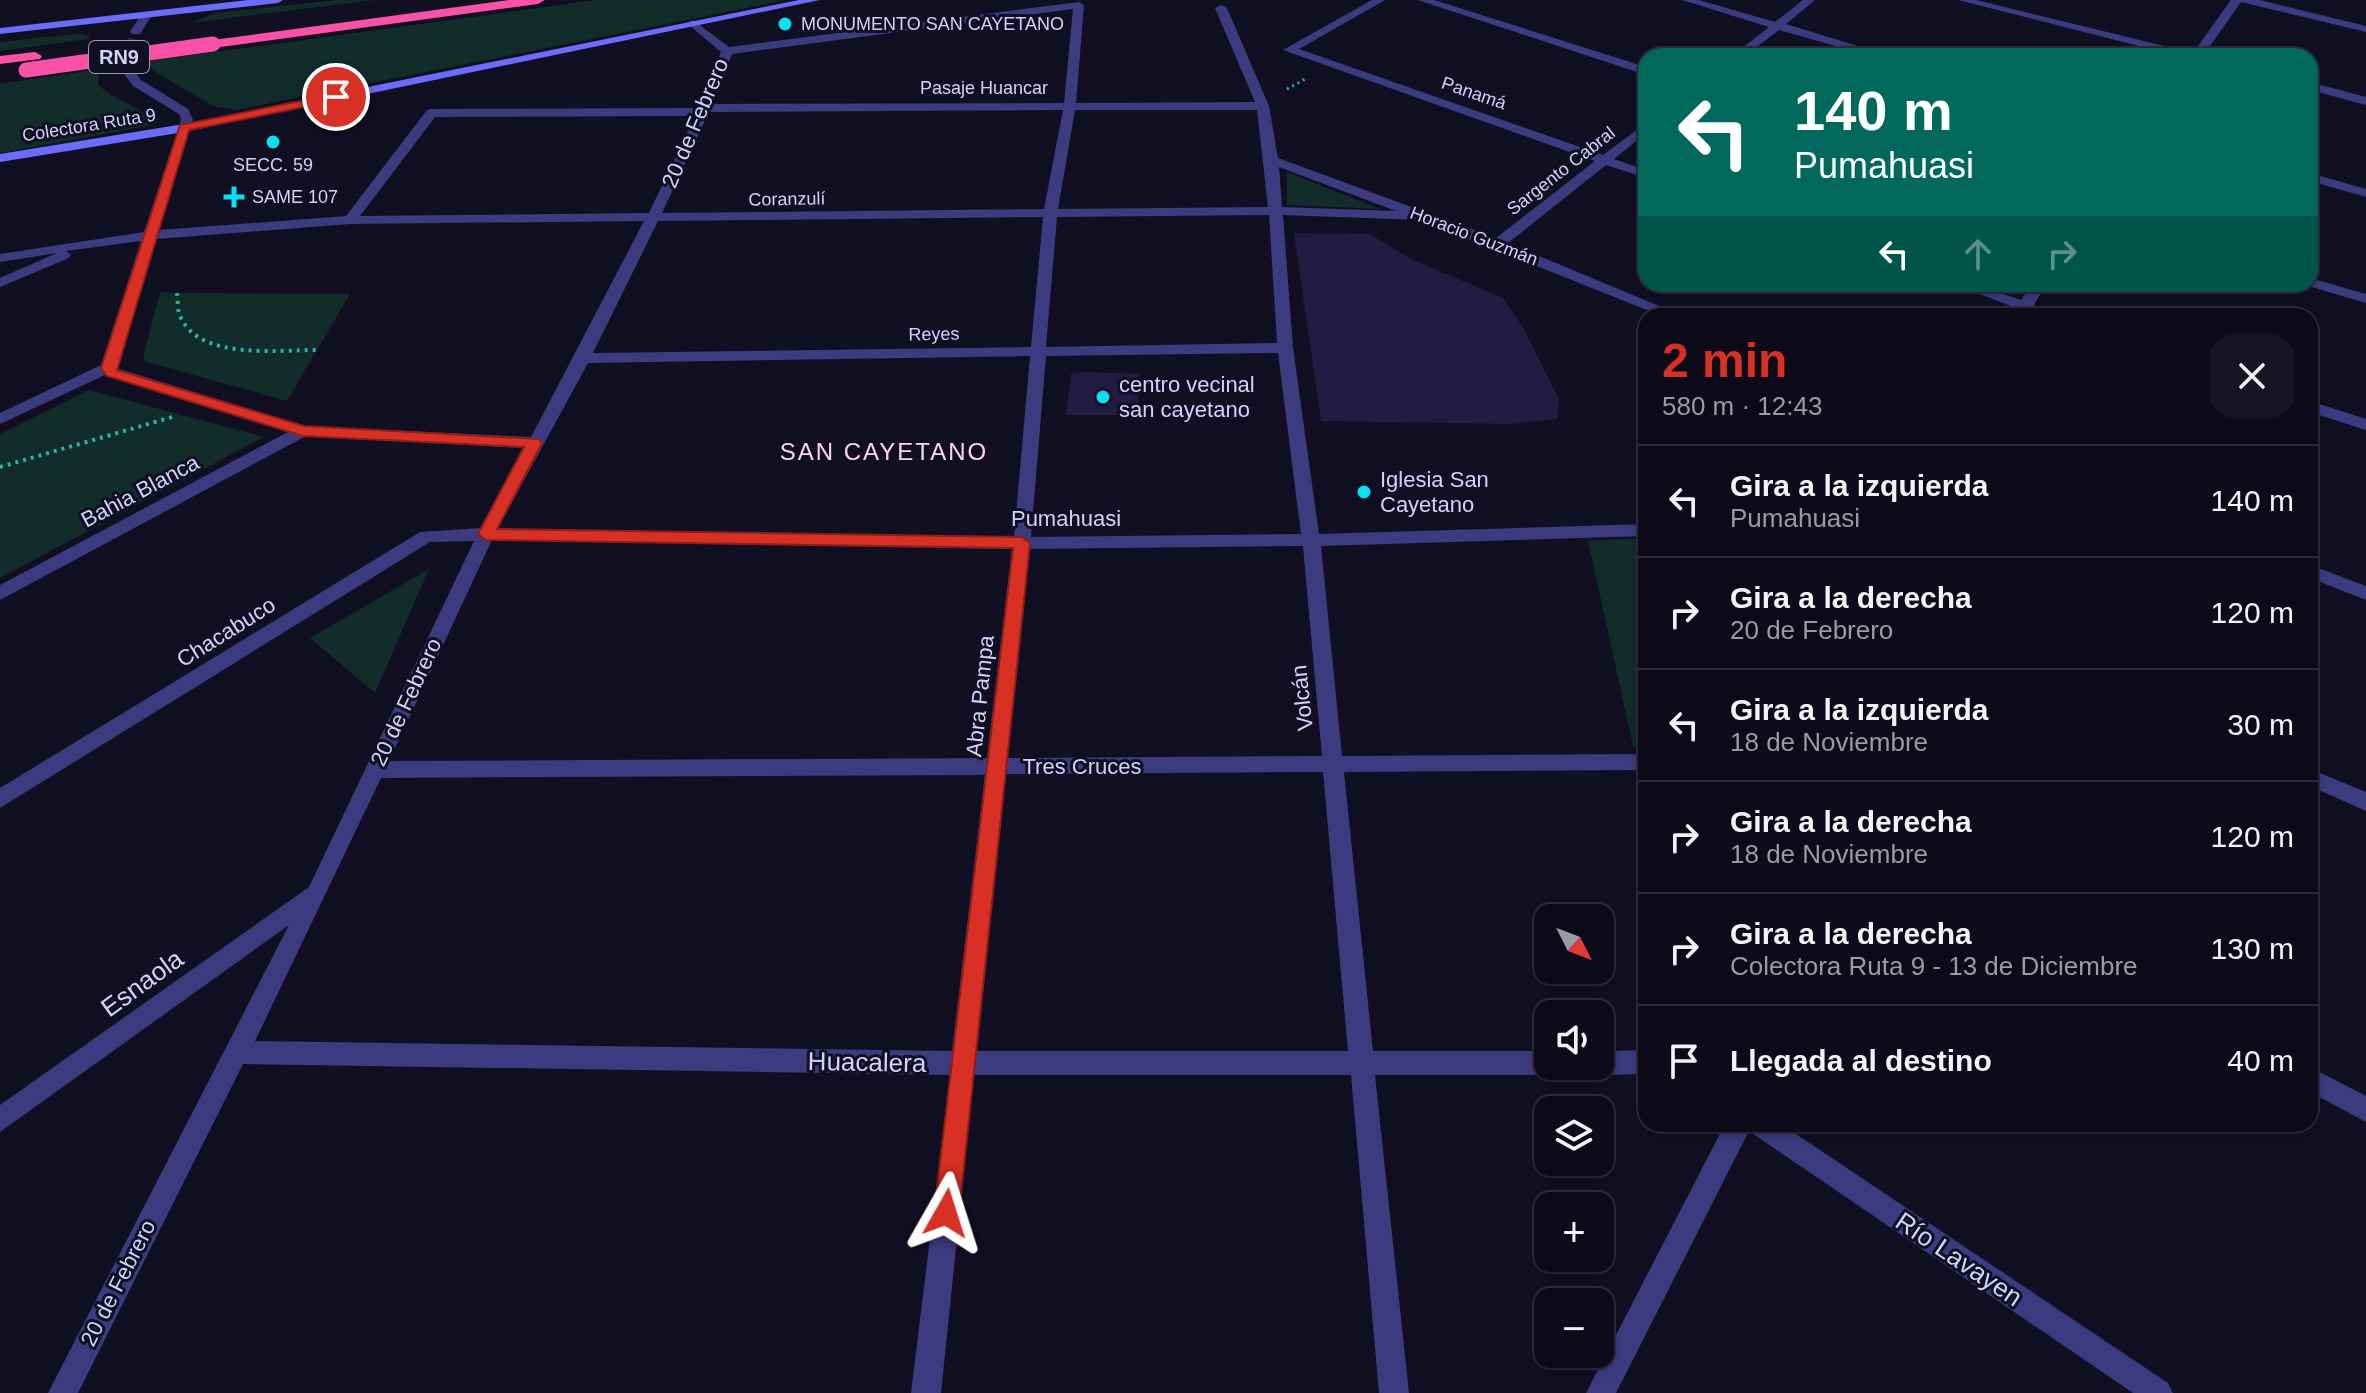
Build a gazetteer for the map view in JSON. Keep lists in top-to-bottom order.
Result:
{
  "streets": {
    "highway": ["RN9"],
    "street": [
      "Pasaje Huancar",
      "Panamá",
      "20 de Febrero",
      "Colectora Ruta 9",
      "Sargento Cabral",
      "Coranzulí",
      "Horacio Guzmán",
      "Reyes",
      "Bahia Blanca",
      "Pumahuasi",
      "Chacabuco",
      "Abra Pampa",
      "Volcán",
      "Tres Cruces",
      "Esnaola",
      "Huacalera",
      "Río Lavayen"
    ]
  },
  "crossings": [
    ["Pasaje Huancar", "20 de Febrero"],
    ["Pasaje Huancar", "Coranzulí"],
    ["Pasaje Huancar", "Abra Pampa"],
    ["Pasaje Huancar", "Volcán"],
    ["Panamá", "Sargento Cabral"],
    ["20 de Febrero", "Colectora Ruta 9"],
    ["20 de Febrero", "Coranzulí"],
    ["20 de Febrero", "Reyes"],
    ["20 de Febrero", "Pumahuasi"],
    ["20 de Febrero", "Chacabuco"],
    ["20 de Febrero", "Abra Pampa"],
    ["20 de Febrero", "Tres Cruces"],
    ["20 de Febrero", "Esnaola"],
    ["20 de Febrero", "Huacalera"],
    ["Sargento Cabral", "Horacio Guzmán"],
    ["Coranzulí", "Horacio Guzmán"],
    ["Coranzulí", "Abra Pampa"],
    ["Coranzulí", "Volcán"],
    ["Horacio Guzmán", "Volcán"],
    ["Reyes", "Abra Pampa"],
    ["Reyes", "Volcán"],
    ["Pumahuasi", "Chacabuco"],
    ["Pumahuasi", "Abra Pampa"],
    ["Pumahuasi", "Volcán"],
    ["Abra Pampa", "Tres Cruces"],
    ["Abra Pampa", "Huacalera"],
    ["Volcán", "Tres Cruces"],
    ["Volcán", "Huacalera"]
  ],
  "districts": ["SAN CAYETANO"],
  "places": {
    "other": [
      "MONUMENTO SAN CAYETANO",
      "SECC. 59",
      "centro vecinal san cayetano",
      "Iglesia San Cayetano"
    ],
    "health": ["SAME 107"]
  },
  "north": "bottom right",
  "page": {
    "turn": ["140 m", "Pumahuasi"],
    "heading": ["2 min", "580 m · 12:43"],
    "list": [
      {
        "name": "Gira a la izquierda",
        "note": "Pumahuasi",
        "value": "140 m"
      },
      {
        "name": "Gira a la derecha",
        "note": "20 de Febrero",
        "value": "120 m"
      },
      {
        "name": "Gira a la izquierda",
        "note": "18 de Noviembre",
        "value": "30 m"
      },
      {
        "name": "Gira a la derecha",
        "note": "18 de Noviembre",
        "value": "120 m"
      },
      {
        "name": "Gira a la derecha",
        "note": "Colectora Ruta 9 - 13 de Diciembre",
        "value": "130 m"
      },
      {
        "name": "Llegada al destino",
        "value": "40 m"
      }
    ],
    "map_buttons": ["+", "−"]
  }
}
